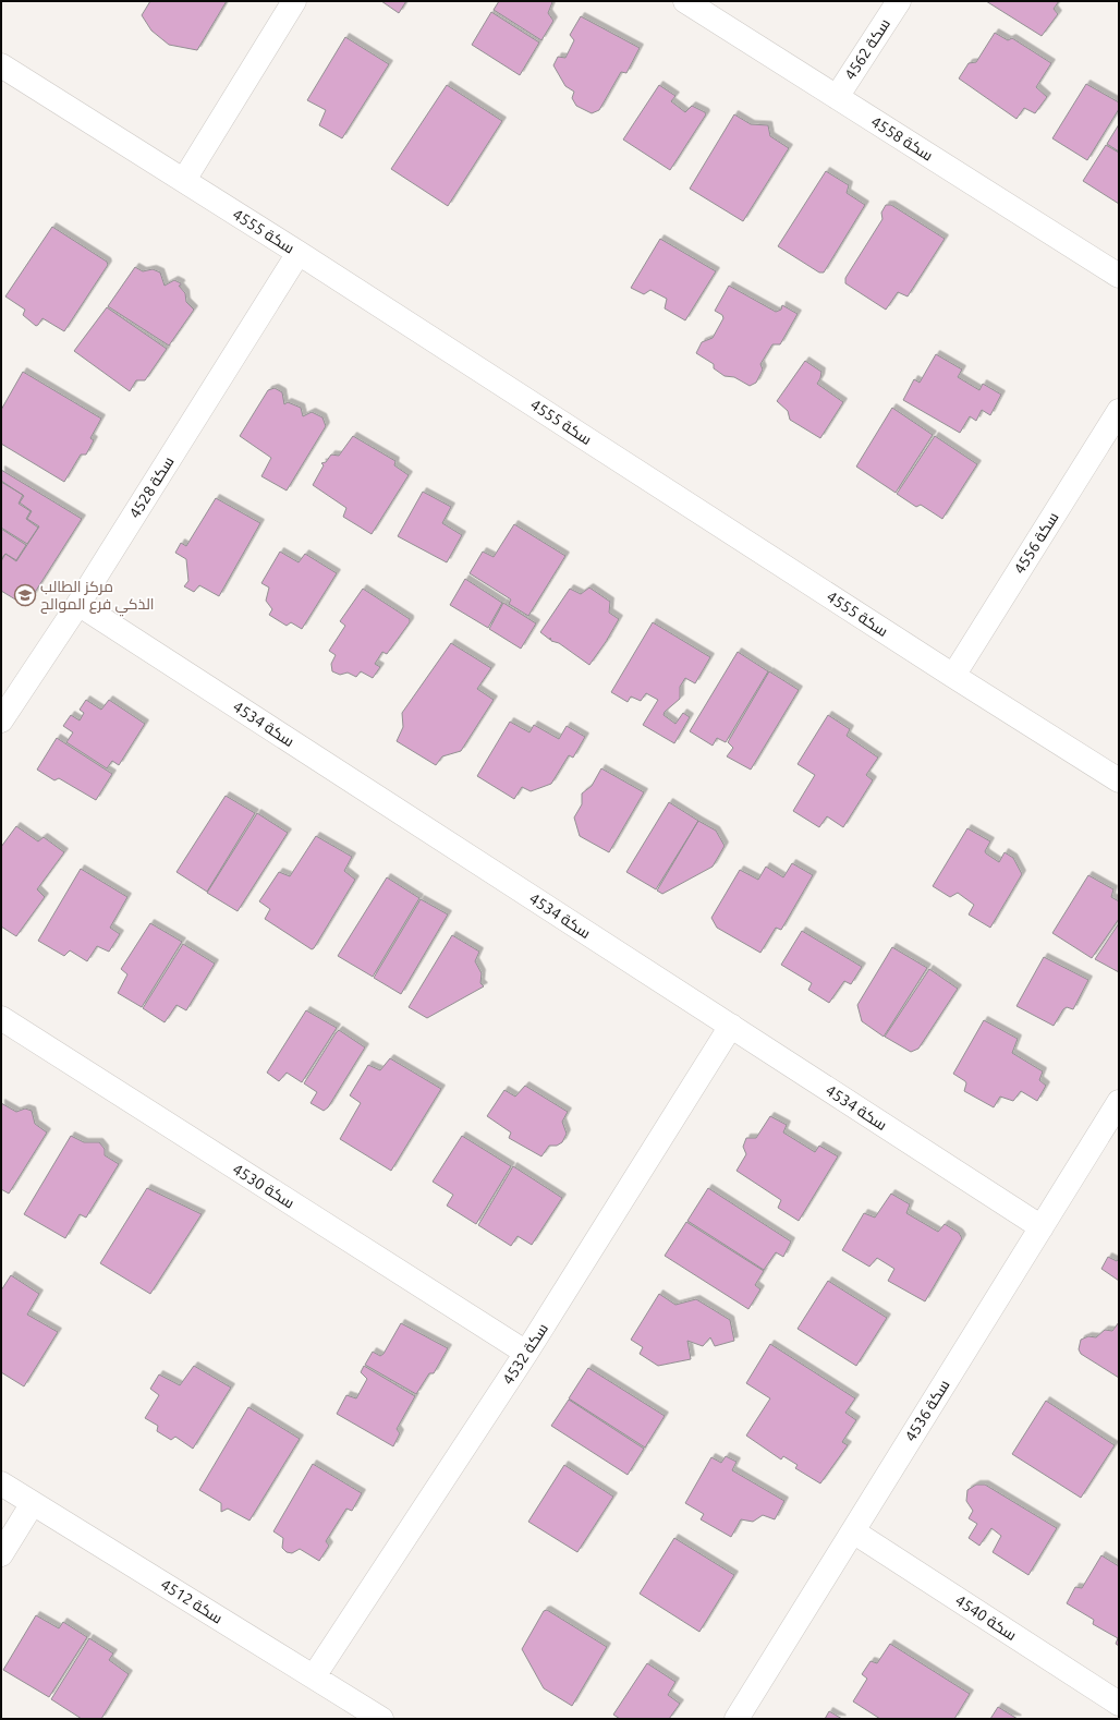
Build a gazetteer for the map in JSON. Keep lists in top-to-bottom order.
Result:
{
  "streets": {
    "street": [
      "سكة 4562",
      "سكة 4558",
      "سكة 4555",
      "سكة 4528",
      "سكة 4556",
      "سكة 4534",
      "سكة 4530",
      "سكة 4532",
      "سكة 4536",
      "سكة 4512",
      "سكة 4540"
    ]
  },
  "crossings": [
    ["سكة 4562", "سكة 4558"],
    ["سكة 4555", "سكة 4528"],
    ["سكة 4555", "سكة 4556"],
    ["سكة 4528", "سكة 4534"],
    ["سكة 4534", "سكة 4532"],
    ["سكة 4534", "سكة 4536"],
    ["سكة 4530", "سكة 4532"],
    ["سكة 4532", "سكة 4512"],
    ["سكة 4536", "سكة 4540"]
  ],
  "places": {
    "school or university": ["مركز الطالب الذكي فرع الموالح"]
  }
}
